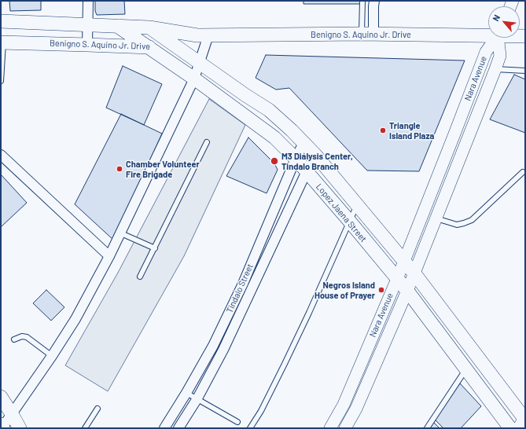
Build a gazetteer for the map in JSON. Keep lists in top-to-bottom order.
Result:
{
  "streets": {
    "main road": ["Benigno S. Aquino Jr. Drive", "Lopez Jaena Street"],
    "street": ["Nara Avenue", "Tindalo Street"]
  },
  "crossings": [
    ["Benigno S. Aquino Jr. Drive", "Lopez Jaena Street"],
    ["Nara Avenue", "Lopez Jaena Street"],
    ["Lopez Jaena Street", "Tindalo Street"]
  ],
  "places": [
    "Triangle Island Plaza",
    "M3 Dialysis Center, Tindalo Branch",
    "Chamber Volunteer Fire Brigade",
    "Negros Island House of Prayer"
  ],
  "north": "top left"
}
